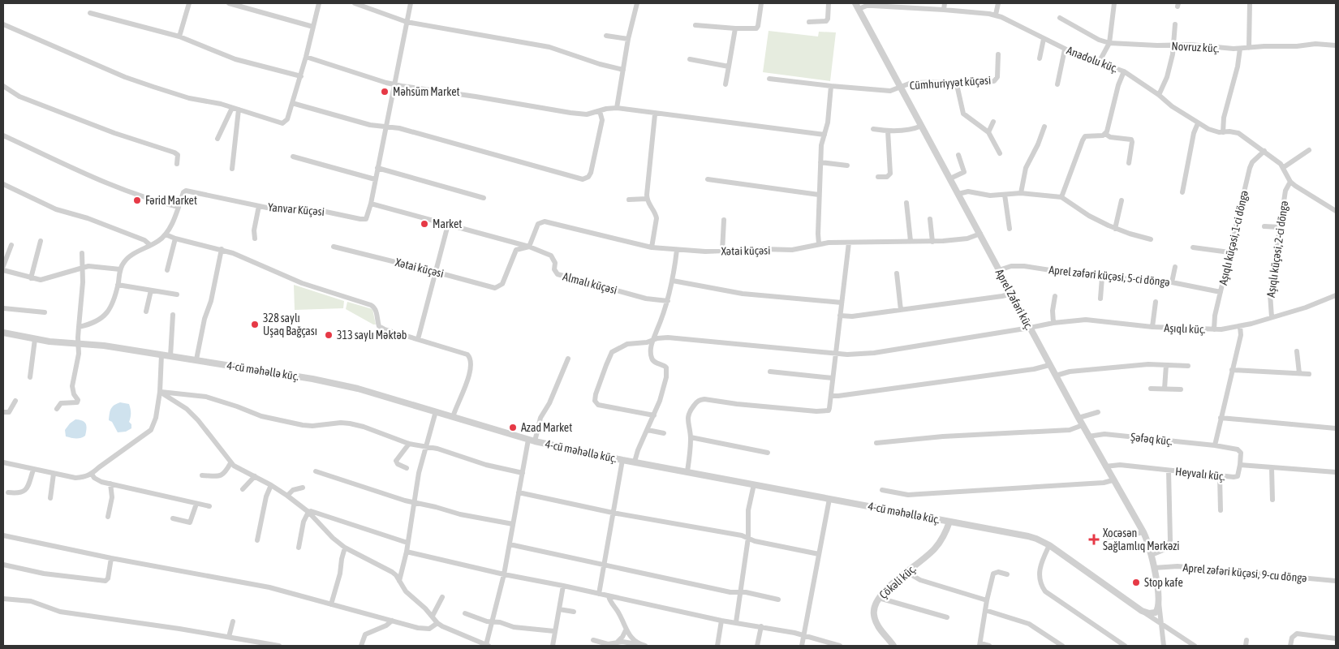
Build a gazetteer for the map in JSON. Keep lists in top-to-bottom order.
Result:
{
  "streets": {
    "street": [
      "Novruz küç.",
      "Anadolu küç.",
      "Cümhuriyyət küçəsi",
      "Yanvar Küçəsi",
      "Aşıqlı küçəsi, 1-ci döngə",
      "Aşıqlı küçəsi, 2-ci döngə",
      "Xətai küçəsi",
      "Aprel zəfəri küçəsi, 5-ci döngə",
      "Almalı küçəsi",
      "Aprel Zəfəri küç.",
      "Aşıqlı küç.",
      "4-cü məhəllə küç.",
      "Şəfəq küç.",
      "Heyvalı küç.",
      "Aprel zəfəri küçəsi, 9-cu döngə",
      "Çökəli küç."
    ]
  },
  "crossings": [
    ["Anadolu küç.", "Aşıqlı küçəsi, 1-ci döngə"],
    ["Anadolu küç.", "Aşıqlı küçəsi, 2-ci döngə"],
    ["Anadolu küç.", "Aprel Zəfəri küç."],
    ["Cümhuriyyət küçəsi", "Aprel Zəfəri küç."],
    ["Aşıqlı küçəsi, 1-ci döngə", "Aprel zəfəri küçəsi, 5-ci döngə"],
    ["Aşıqlı küçəsi, 1-ci döngə", "Aşıqlı küç."],
    ["Aşıqlı küçəsi, 2-ci döngə", "Aşıqlı küç."],
    ["Xətai küçəsi", "Almalı küçəsi"],
    ["Xətai küçəsi", "Aprel Zəfəri küç."],
    ["Aprel zəfəri küçəsi, 5-ci döngə", "Aprel Zəfəri küç."],
    ["Aprel Zəfəri küç.", "Aşıqlı küç."],
    ["Aprel Zəfəri küç.", "Şəfəq küç."],
    ["Aprel Zəfəri küç.", "Heyvalı küç."],
    ["Aprel Zəfəri küç.", "Aprel zəfəri küçəsi, 9-cu döngə"],
    ["4-cü məhəllə küç.", "Çökəli küç."],
    ["Şəfəq küç.", "Heyvalı küç."]
  ],
  "places": {
    "other": [
      "Məhsüm Market",
      "Fərid Market",
      "Market",
      "328 saylı Uşaq Bağçası",
      "313 saylı Məktəb",
      "Azad Market",
      "Stop kafe"
    ],
    "health": ["Xocəsən Sağlamlıq Mərkəzi"]
  }
}
